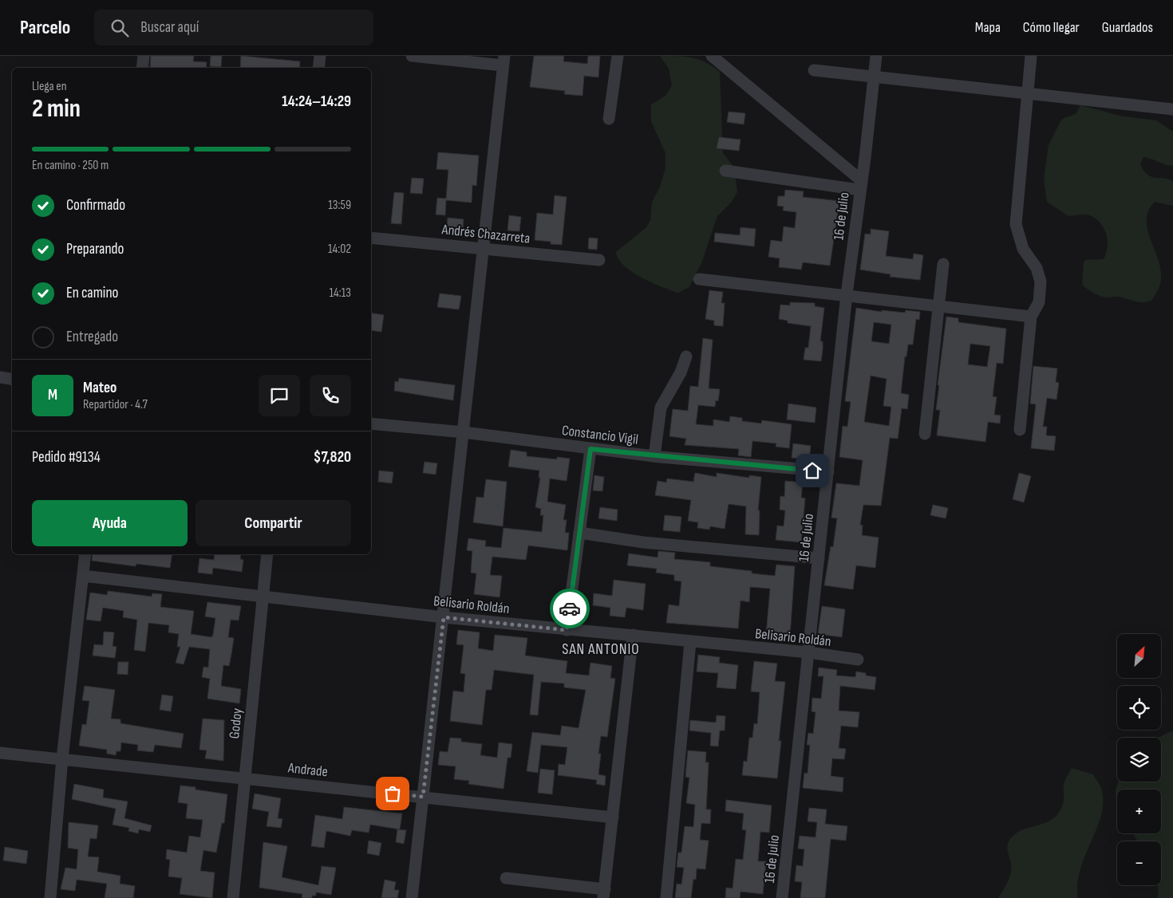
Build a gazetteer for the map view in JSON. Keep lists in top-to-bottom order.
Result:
{
  "streets": {
    "street": [
      "16 de Julio",
      "Andrés Chazarreta",
      "Constancio Vigil",
      "Belisario Roldán",
      "Godoy",
      "Andrade"
    ]
  },
  "crossings": [
    ["16 de Julio", "Constancio Vigil"],
    ["16 de Julio", "Belisario Roldán"],
    ["Belisario Roldán", "Godoy"],
    ["Godoy", "Andrade"]
  ],
  "districts": ["SAN ANTONIO"],
  "north": "top right",
  "page": {
    "header": "Parcelo",
    "search": "Buscar aquí",
    "nav": ["Mapa", "Cómo llegar", "Guardados"],
    "heading": ["2 min", "Llega en", "14:24–14:29"],
    "panel": [
      "Mateo",
      "Repartidor · 4.7",
      "Pedido #9134",
      "$7,820"
    ],
    "bar": "En camino · 250 m",
    "list": [
      ["Confirmado", "13:59"],
      ["Preparando", "14:02"],
      ["En camino", "14:13"],
      "Entregado"
    ],
    "round": "M",
    "buttons": ["Ayuda", "Compartir"],
    "map_buttons": ["+", "−"]
  }
}
